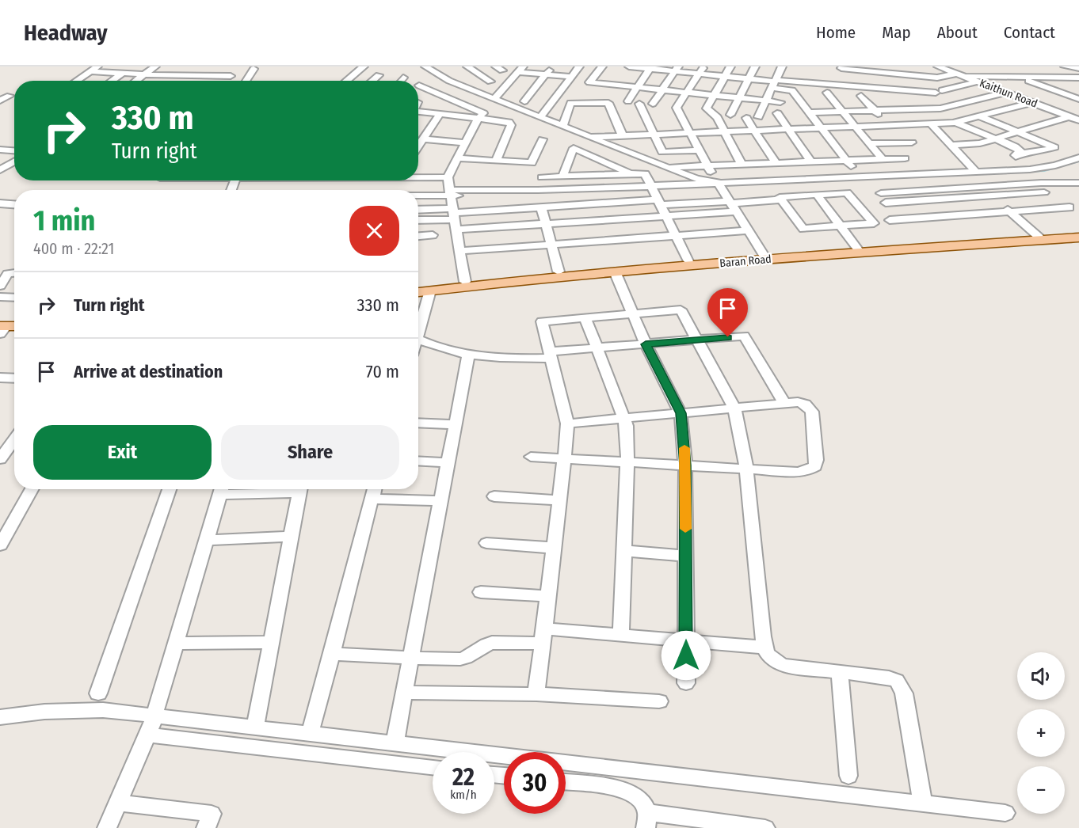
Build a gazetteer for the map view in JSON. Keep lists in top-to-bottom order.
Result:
{
  "streets": {
    "main road": ["Baran Road"],
    "street": ["Kaithun Road"]
  },
  "page": {
    "header": "Headway",
    "nav": [
      "Home",
      "Map",
      "About",
      "Contact"
    ],
    "turn": ["330 m", "Turn right"],
    "heading": ["1 min", "400 m · 22:21"],
    "list": [
      {
        "name": "Turn right",
        "value": "330 m"
      },
      {
        "name": "Arrive at destination",
        "value": "70 m"
      }
    ],
    "buttons": ["Exit", "Share"],
    "map_buttons": ["+", "−"],
    "speed": "22 km/h",
    "limit": "30"
  }
}
